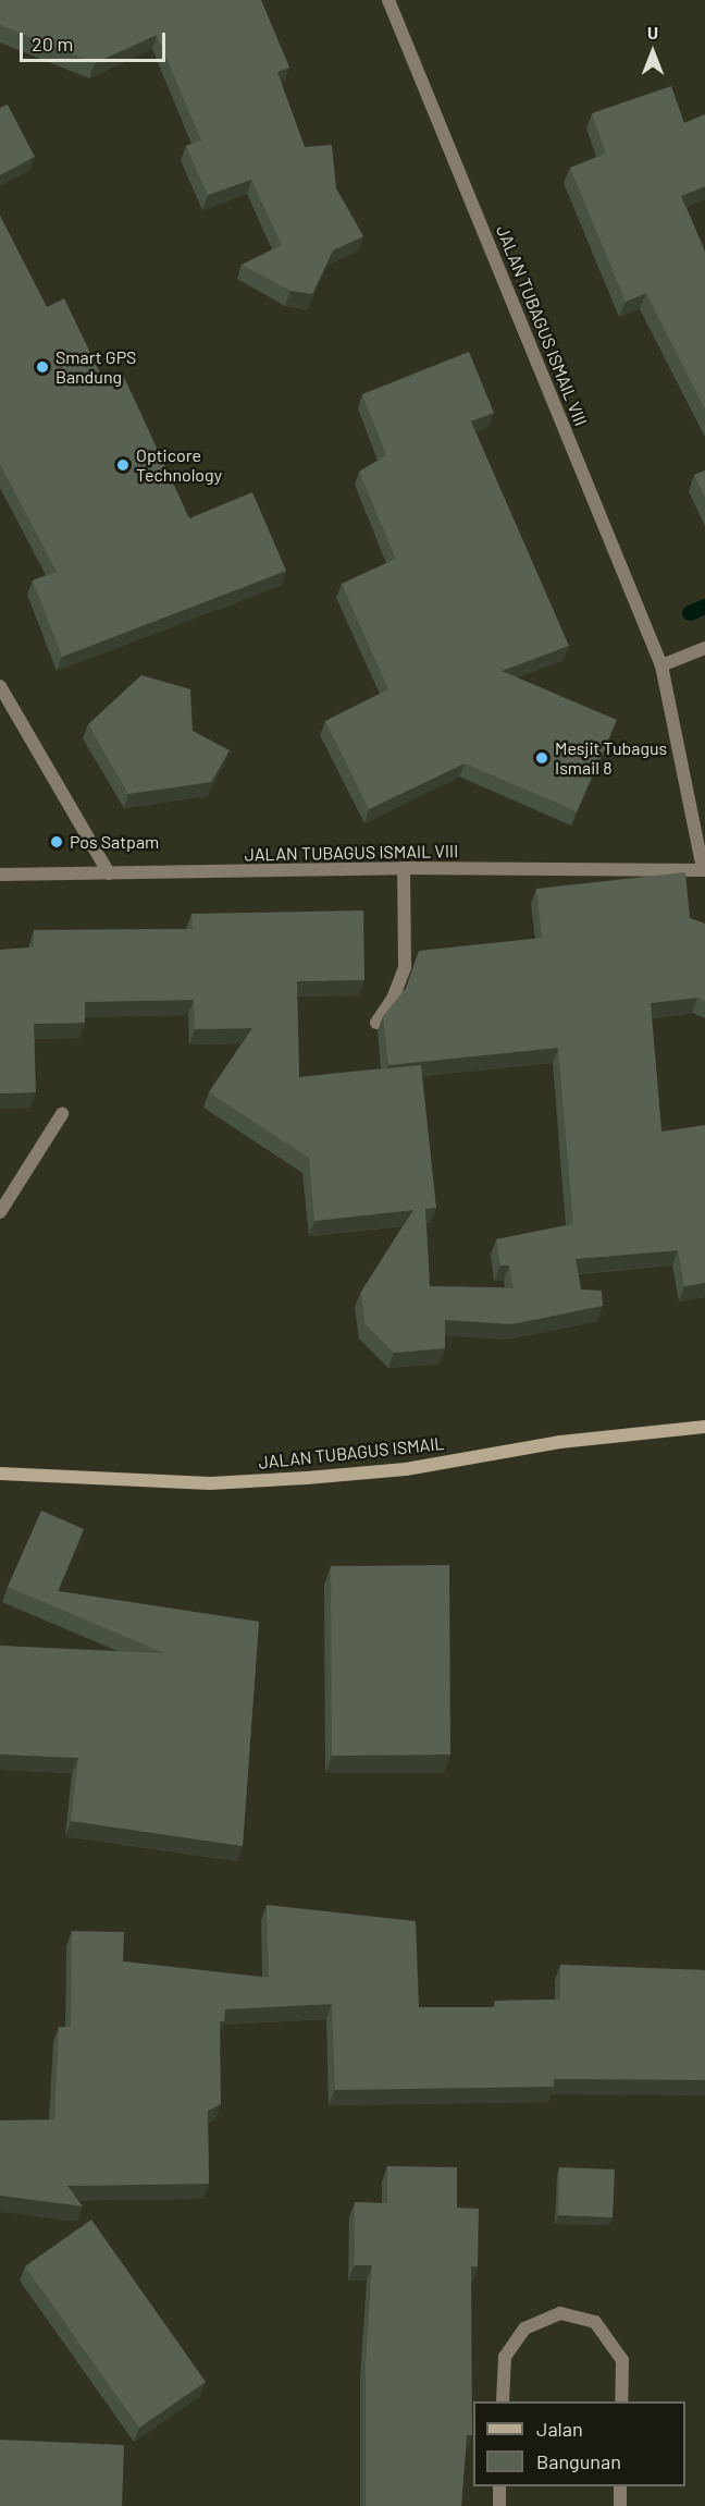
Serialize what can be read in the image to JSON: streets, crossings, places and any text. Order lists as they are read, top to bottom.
{
  "streets": {
    "main road": ["JALAN TUBAGUS ISMAIL"],
    "street": ["JALAN TUBAGUS ISMAIL VIII"]
  },
  "places": [
    "Smart GPS Bandung",
    "Opticore Technology",
    "Mesjit Tubagus Ismail 8",
    "Pos Satpam"
  ],
  "legend": ["Jalan", "Bangunan"],
  "scale_bar": "20 m",
  "north": "top"
}
